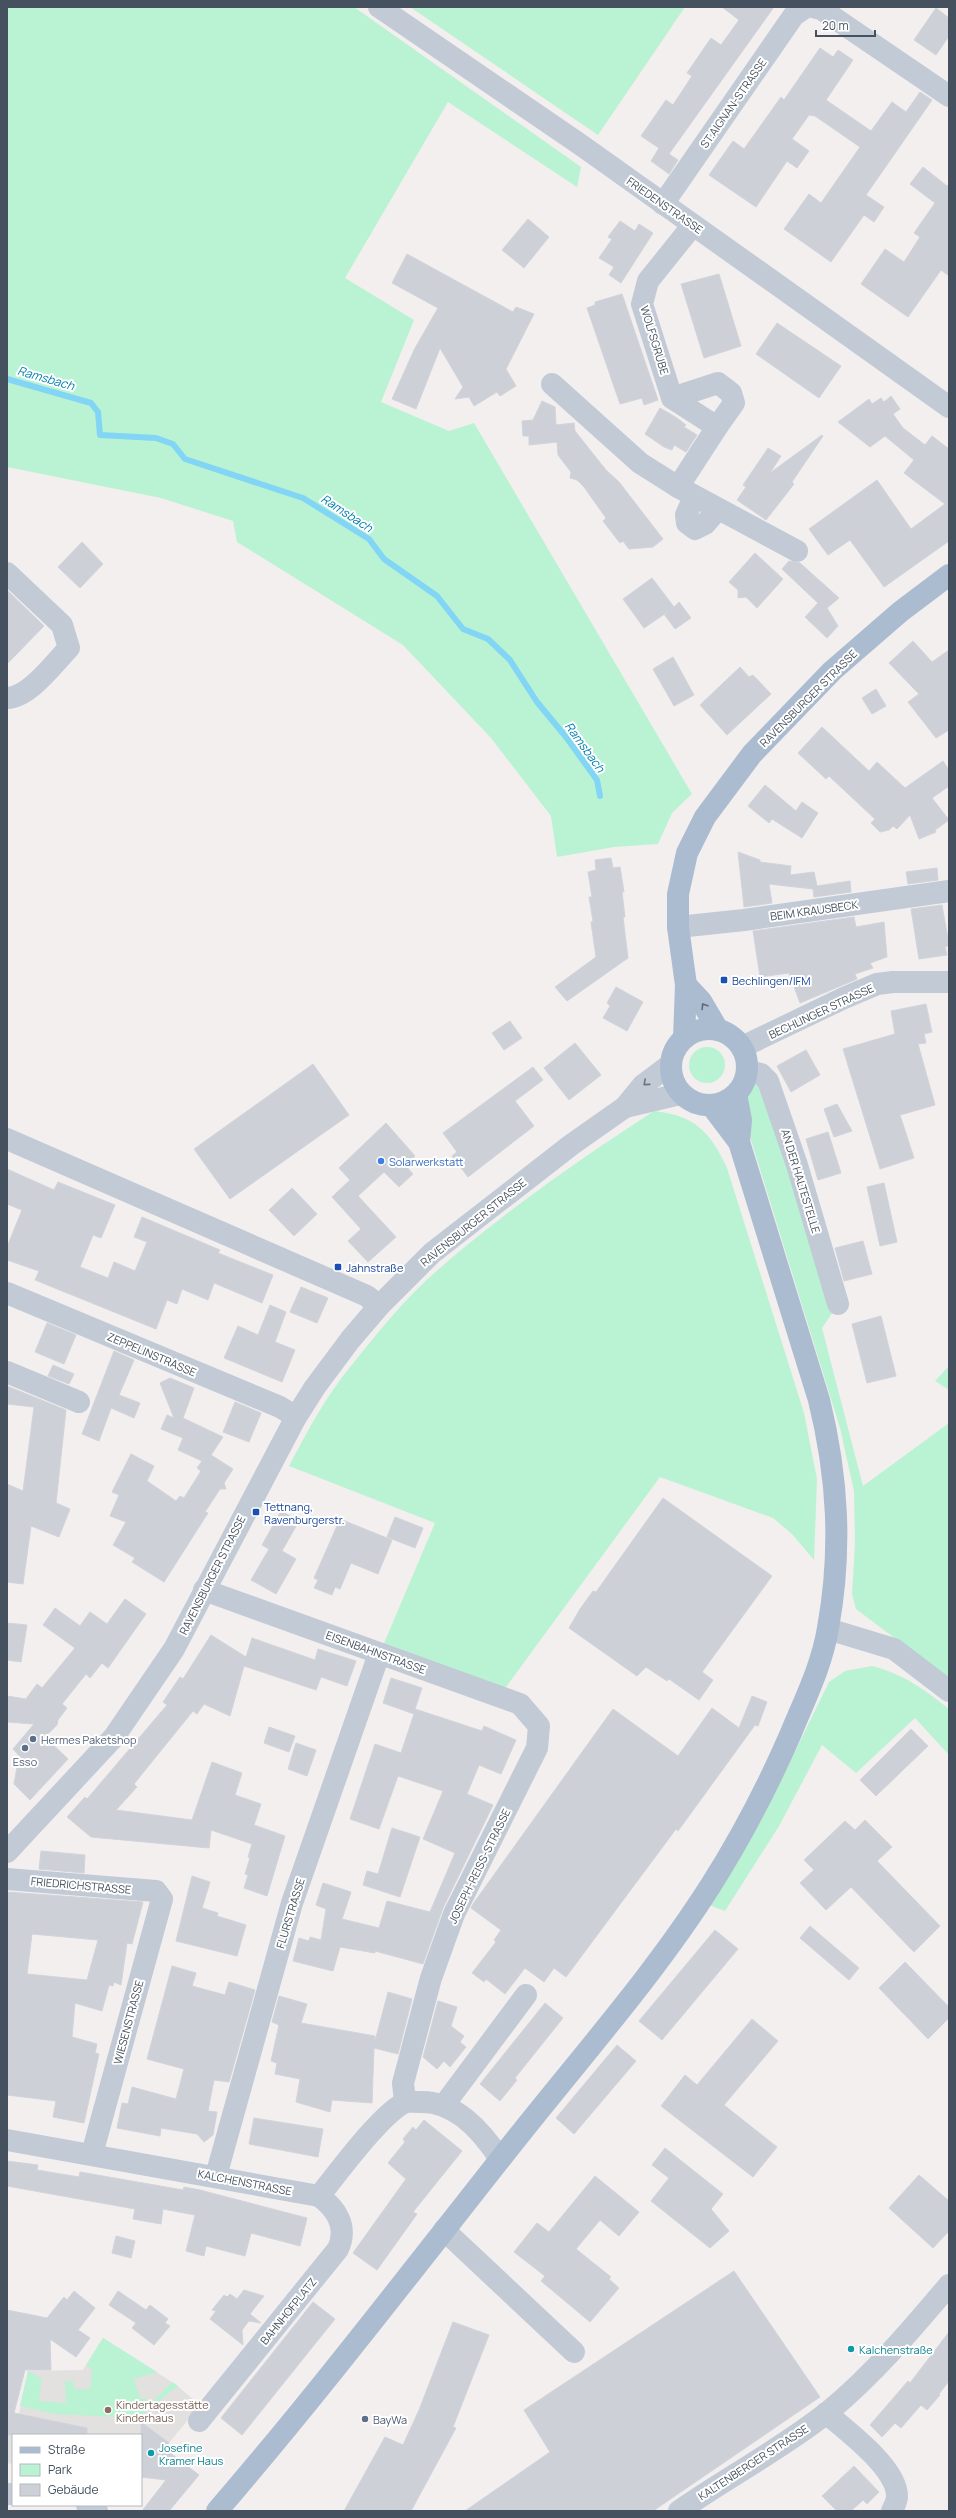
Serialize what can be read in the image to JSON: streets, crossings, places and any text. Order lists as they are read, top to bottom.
{
  "streets": {
    "main road": ["RAVENSBURGER STRASSE"],
    "street": [
      "ST.AIGNAN-STRASSE",
      "FRIEDENSTRASSE",
      "WOLFSGRUBE",
      "BEIM KRAUSBECK",
      "BECHLINGER STRASSE",
      "AN DER HALTESTELLE",
      "ZEPPELINSTRASSE",
      "EISENBAHNSTRASSE",
      "JOSEPH-REISS-STRASSE",
      "FRIEDRICHSTRASSE",
      "FLURSTRASSE",
      "WIESENSTRASSE",
      "KALCHENSTRASSE",
      "BAHNHOFPLATZ",
      "KALTENBERGER STRASSE"
    ]
  },
  "crossings": [
    ["ST.AIGNAN-STRASSE", "FRIEDENSTRASSE"],
    ["FRIEDENSTRASSE", "WOLFSGRUBE"],
    ["RAVENSBURGER STRASSE", "BEIM KRAUSBECK"],
    ["RAVENSBURGER STRASSE", "BECHLINGER STRASSE"],
    ["RAVENSBURGER STRASSE", "AN DER HALTESTELLE"],
    ["RAVENSBURGER STRASSE", "ZEPPELINSTRASSE"],
    ["RAVENSBURGER STRASSE", "EISENBAHNSTRASSE"],
    ["BECHLINGER STRASSE", "AN DER HALTESTELLE"],
    ["EISENBAHNSTRASSE", "JOSEPH-REISS-STRASSE"],
    ["EISENBAHNSTRASSE", "FLURSTRASSE"],
    ["FRIEDRICHSTRASSE", "WIESENSTRASSE"],
    ["FLURSTRASSE", "KALCHENSTRASSE"],
    ["WIESENSTRASSE", "KALCHENSTRASSE"],
    ["KALCHENSTRASSE", "BAHNHOFPLATZ"]
  ],
  "water": ["Ramsbach"],
  "places": {
    "transit": ["Bechlingen/IFM", "Jahnstraße", "Tettnang, Ravenburgerstr."],
    "other": [
      "Solarwerkstatt",
      "Hermes Paketshop",
      "Esso",
      "Kalchenstraße",
      "Kindertagesstätte Kinderhaus",
      "BayWa",
      "Josefine Kramer Haus"
    ]
  },
  "legend": ["Straße", "Park", "Gebäude"],
  "scale_bar": "20 m"
}
